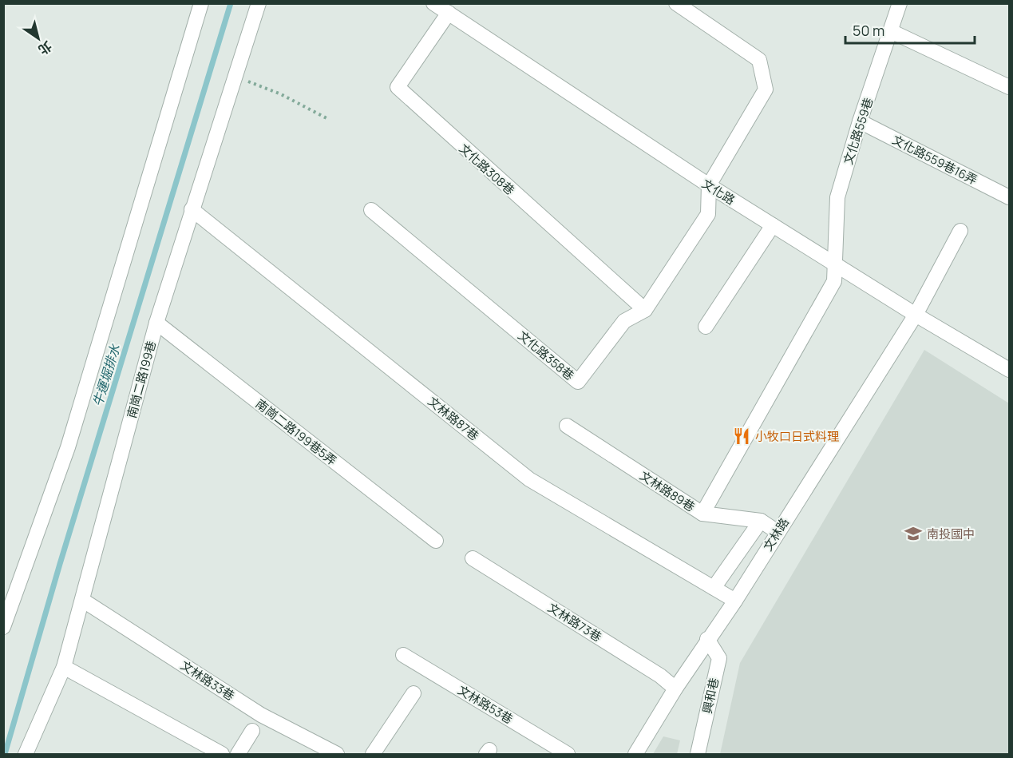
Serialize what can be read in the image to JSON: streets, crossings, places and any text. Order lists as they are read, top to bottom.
{
  "streets": {
    "street": [
      "文化路559巷",
      "文化路559巷16弄",
      "文化路308巷",
      "文化路",
      "文化路358巷",
      "南崗二路199巷",
      "文林路87巷",
      "南崗二路199巷5弄",
      "文林路89巷",
      "文林路",
      "文林路73巷",
      "文林路33巷",
      "興和巷",
      "文林路53巷"
    ]
  },
  "crossings": [
    ["文化路559巷", "文化路559巷16弄"],
    ["文化路559巷", "文化路"],
    ["文化路559巷", "文林路89巷"],
    ["文化路308巷", "文化路"],
    ["文化路308巷", "文化路358巷"],
    ["文化路", "文化路358巷"],
    ["文化路", "文林路"],
    ["南崗二路199巷", "文林路87巷"],
    ["南崗二路199巷", "南崗二路199巷5弄"],
    ["南崗二路199巷", "文林路33巷"],
    ["文林路87巷", "文林路"],
    ["文林路89巷", "文林路"],
    ["文林路", "文林路73巷"],
    ["文林路", "興和巷"]
  ],
  "water": ["牛運堀排水"],
  "places": {
    "restaurant": ["小牧口日式料理"],
    "school or university": ["南投國中"]
  },
  "scale_bar": "50 m",
  "north": "bottom right"
}
